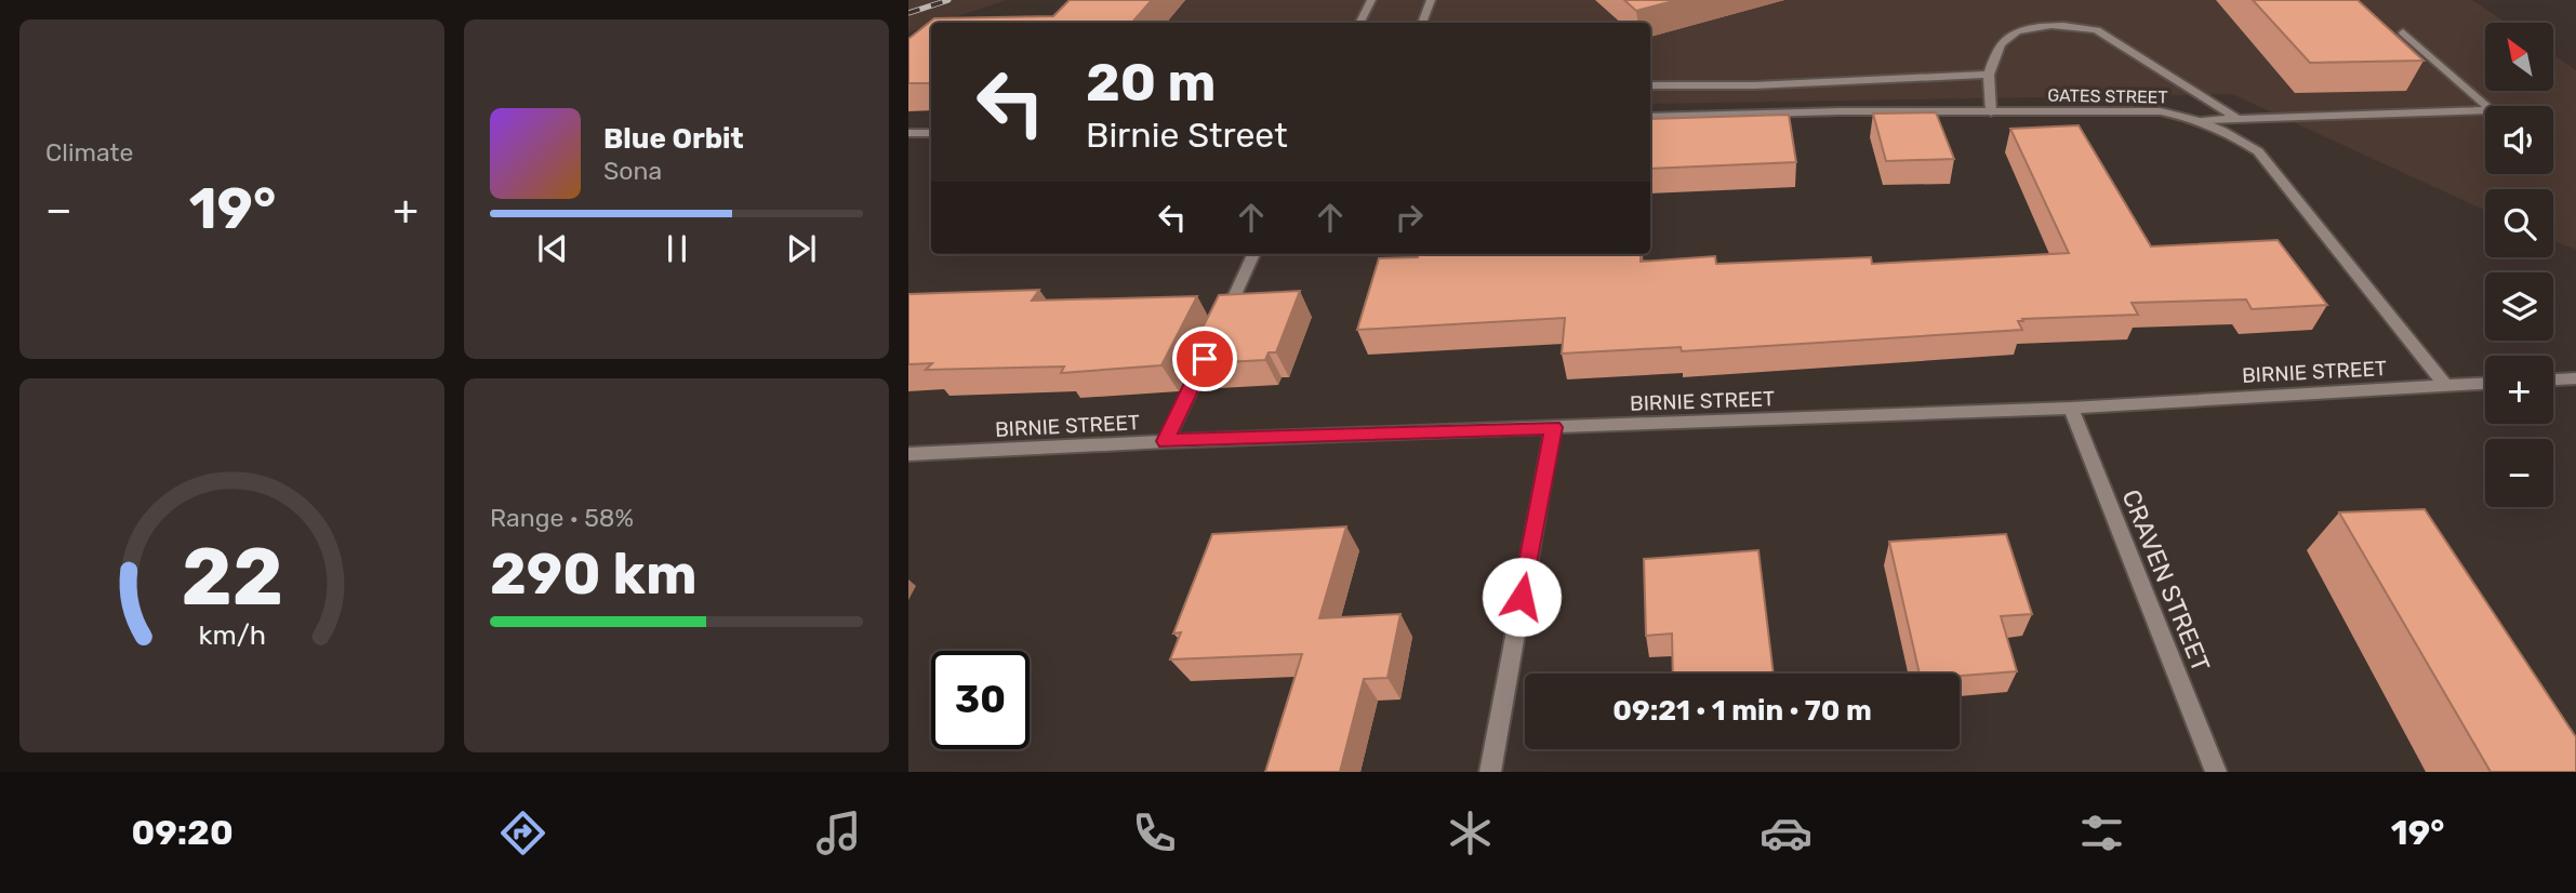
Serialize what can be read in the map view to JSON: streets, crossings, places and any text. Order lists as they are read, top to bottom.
{
  "streets": {
    "street": ["GATES STREET", "BIRNIE STREET", "CRAVEN STREET"]
  },
  "crossings": [
    ["GATES STREET", "BIRNIE STREET"],
    ["BIRNIE STREET", "CRAVEN STREET"]
  ],
  "north": "top left",
  "page": {
    "tile": [
      "Climate",
      ["Range · 58%", "290 km"]
    ],
    "map_buttons": ["+", "−"],
    "turn": ["20 m", "Birnie Street"],
    "song": ["Blue Orbit", "Sona"],
    "heat": ["−", "19°", "+"],
    "limit": "30",
    "trip": "09:21 · 1 min · 70 m",
    "tabs": ["09:20", "19°"],
    "gauge": ["22", "km/h"]
  }
}
